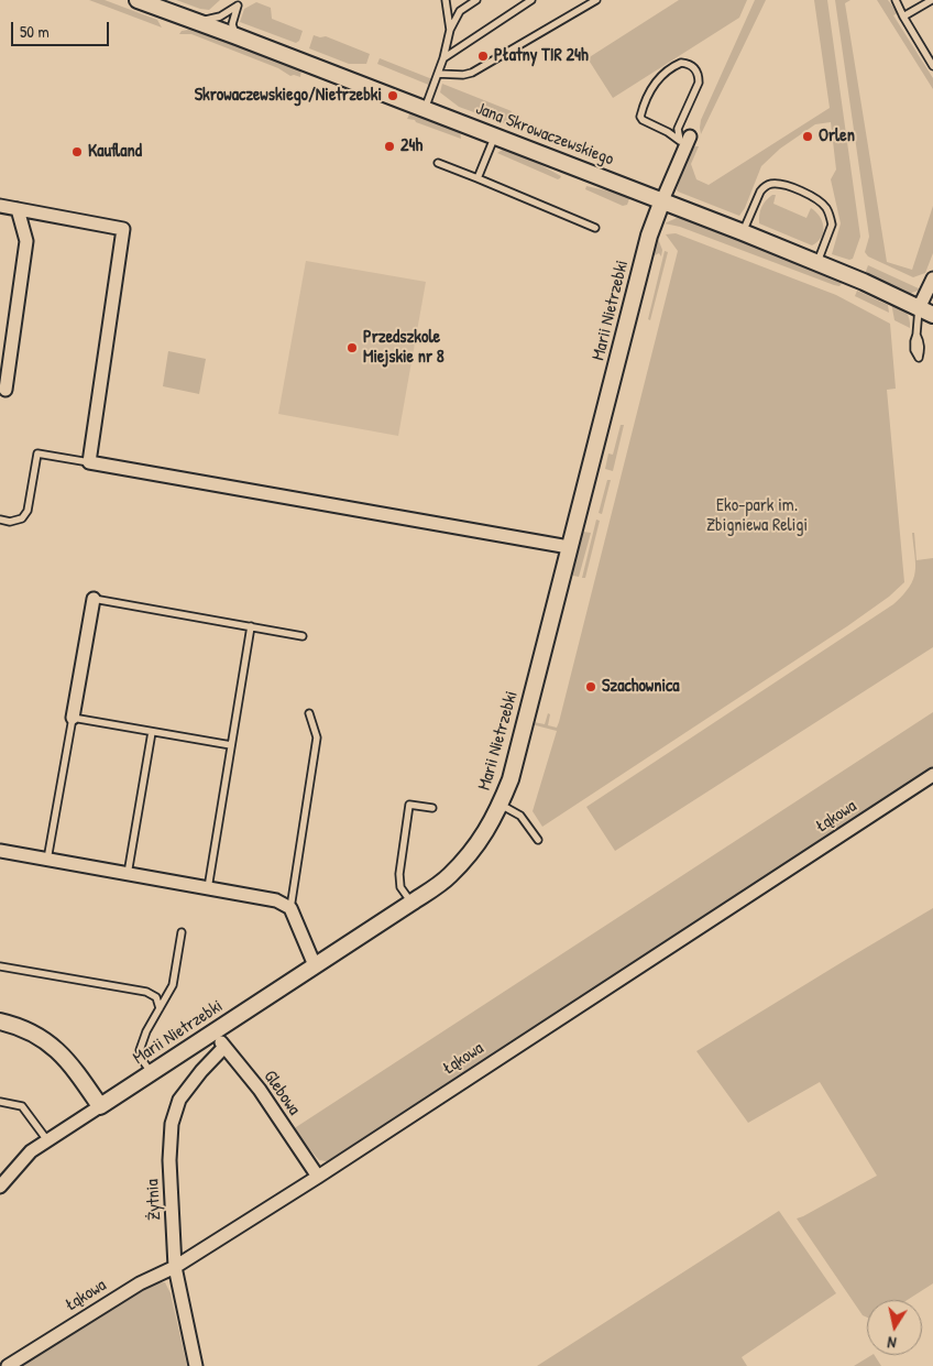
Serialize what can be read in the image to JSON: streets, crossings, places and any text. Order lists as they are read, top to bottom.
{
  "streets": {
    "street": [
      "Jana Skrowaczewskiego",
      "Marii Nietrzebki",
      "Łąkowa",
      "Glebowa",
      "Żytnia"
    ]
  },
  "crossings": [
    ["Jana Skrowaczewskiego", "Marii Nietrzebki"],
    ["Marii Nietrzebki", "Glebowa"],
    ["Łąkowa", "Glebowa"],
    ["Łąkowa", "Żytnia"],
    ["Glebowa", "Żytnia"]
  ],
  "parks": ["Eko-park im. Zbigniewa Religi"],
  "places": [
    "Płatny TIR 24h",
    "Skrowaczewskiego/Nietrzebki",
    "Orlen",
    "24h",
    "Kaufland",
    "Przedszkole Miejskie nr 8",
    "Szachownica"
  ],
  "scale_bar": "50 m",
  "north": "bottom"
}
